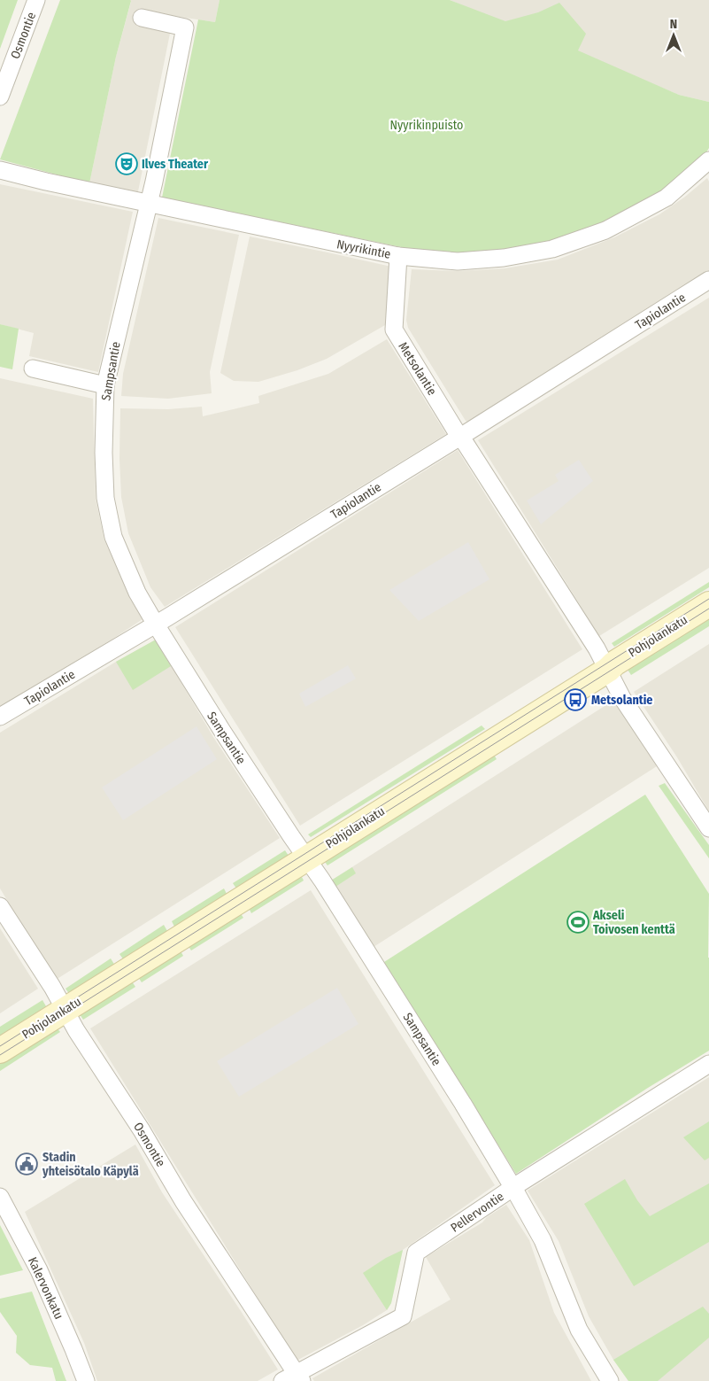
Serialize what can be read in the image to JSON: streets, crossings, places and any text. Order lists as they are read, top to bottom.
{
  "streets": {
    "street": [
      "Osmontie",
      "Nyyrikintie",
      "Tapiolantie",
      "Metsolantie",
      "Sampsantie",
      "Pohjolankatu",
      "Pellervontie",
      "Kalervonkatu"
    ]
  },
  "crossings": [
    ["Osmontie", "Pohjolankatu"],
    ["Osmontie", "Pellervontie"],
    ["Nyyrikintie", "Metsolantie"],
    ["Nyyrikintie", "Sampsantie"],
    ["Tapiolantie", "Metsolantie"],
    ["Tapiolantie", "Sampsantie"],
    ["Metsolantie", "Pohjolankatu"],
    ["Sampsantie", "Pohjolankatu"],
    ["Sampsantie", "Pellervontie"]
  ],
  "parks": ["Nyyrikinpuisto"],
  "places": {
    "theatre": ["Ilves Theater"],
    "bus stop": ["Metsolantie"],
    "sports": ["Akseli Toivosen kenttä"],
    "public building": ["Stadin yhteisötalo Käpylä"]
  },
  "north": "top"
}
